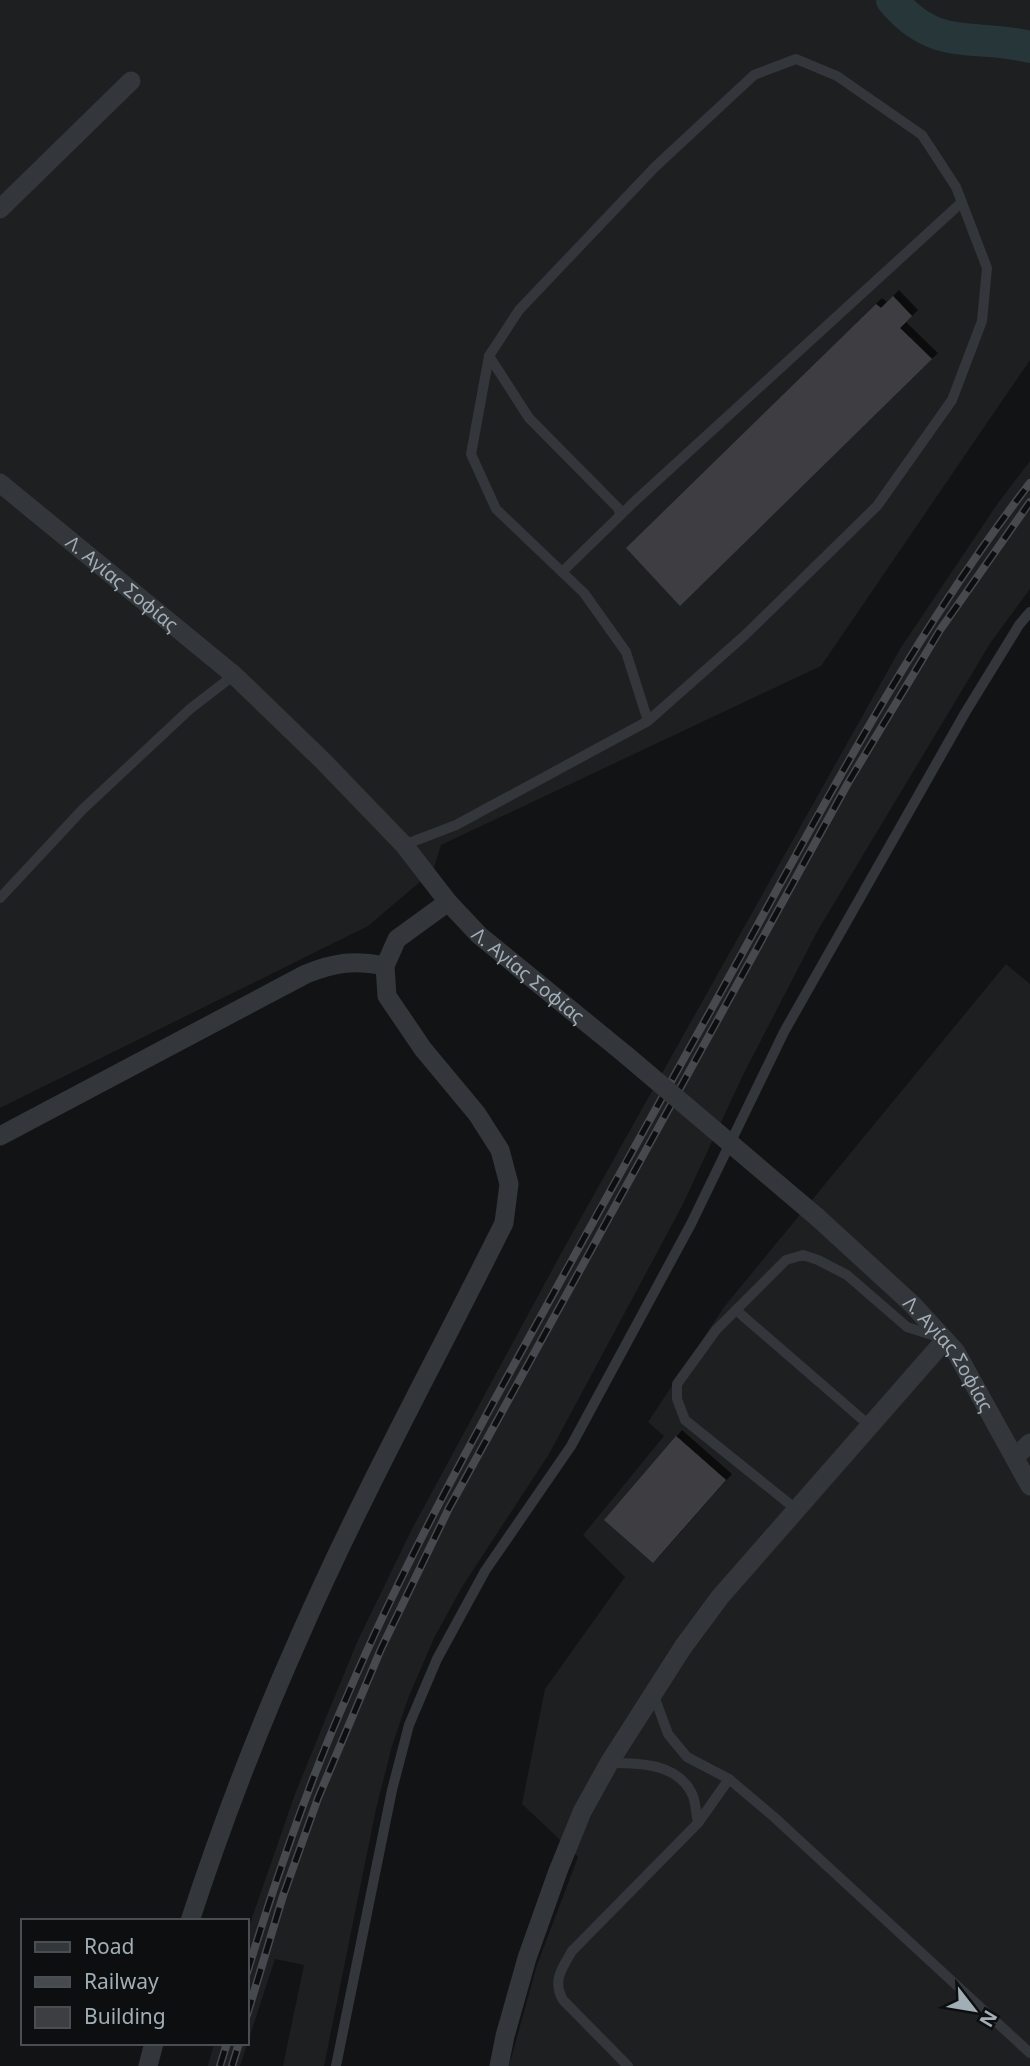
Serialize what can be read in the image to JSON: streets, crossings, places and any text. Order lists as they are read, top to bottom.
{
  "streets": {
    "street": ["Λ. Αγίας Σοφίας"]
  },
  "legend": ["Road", "Railway", "Building"],
  "north": "bottom right"
}
